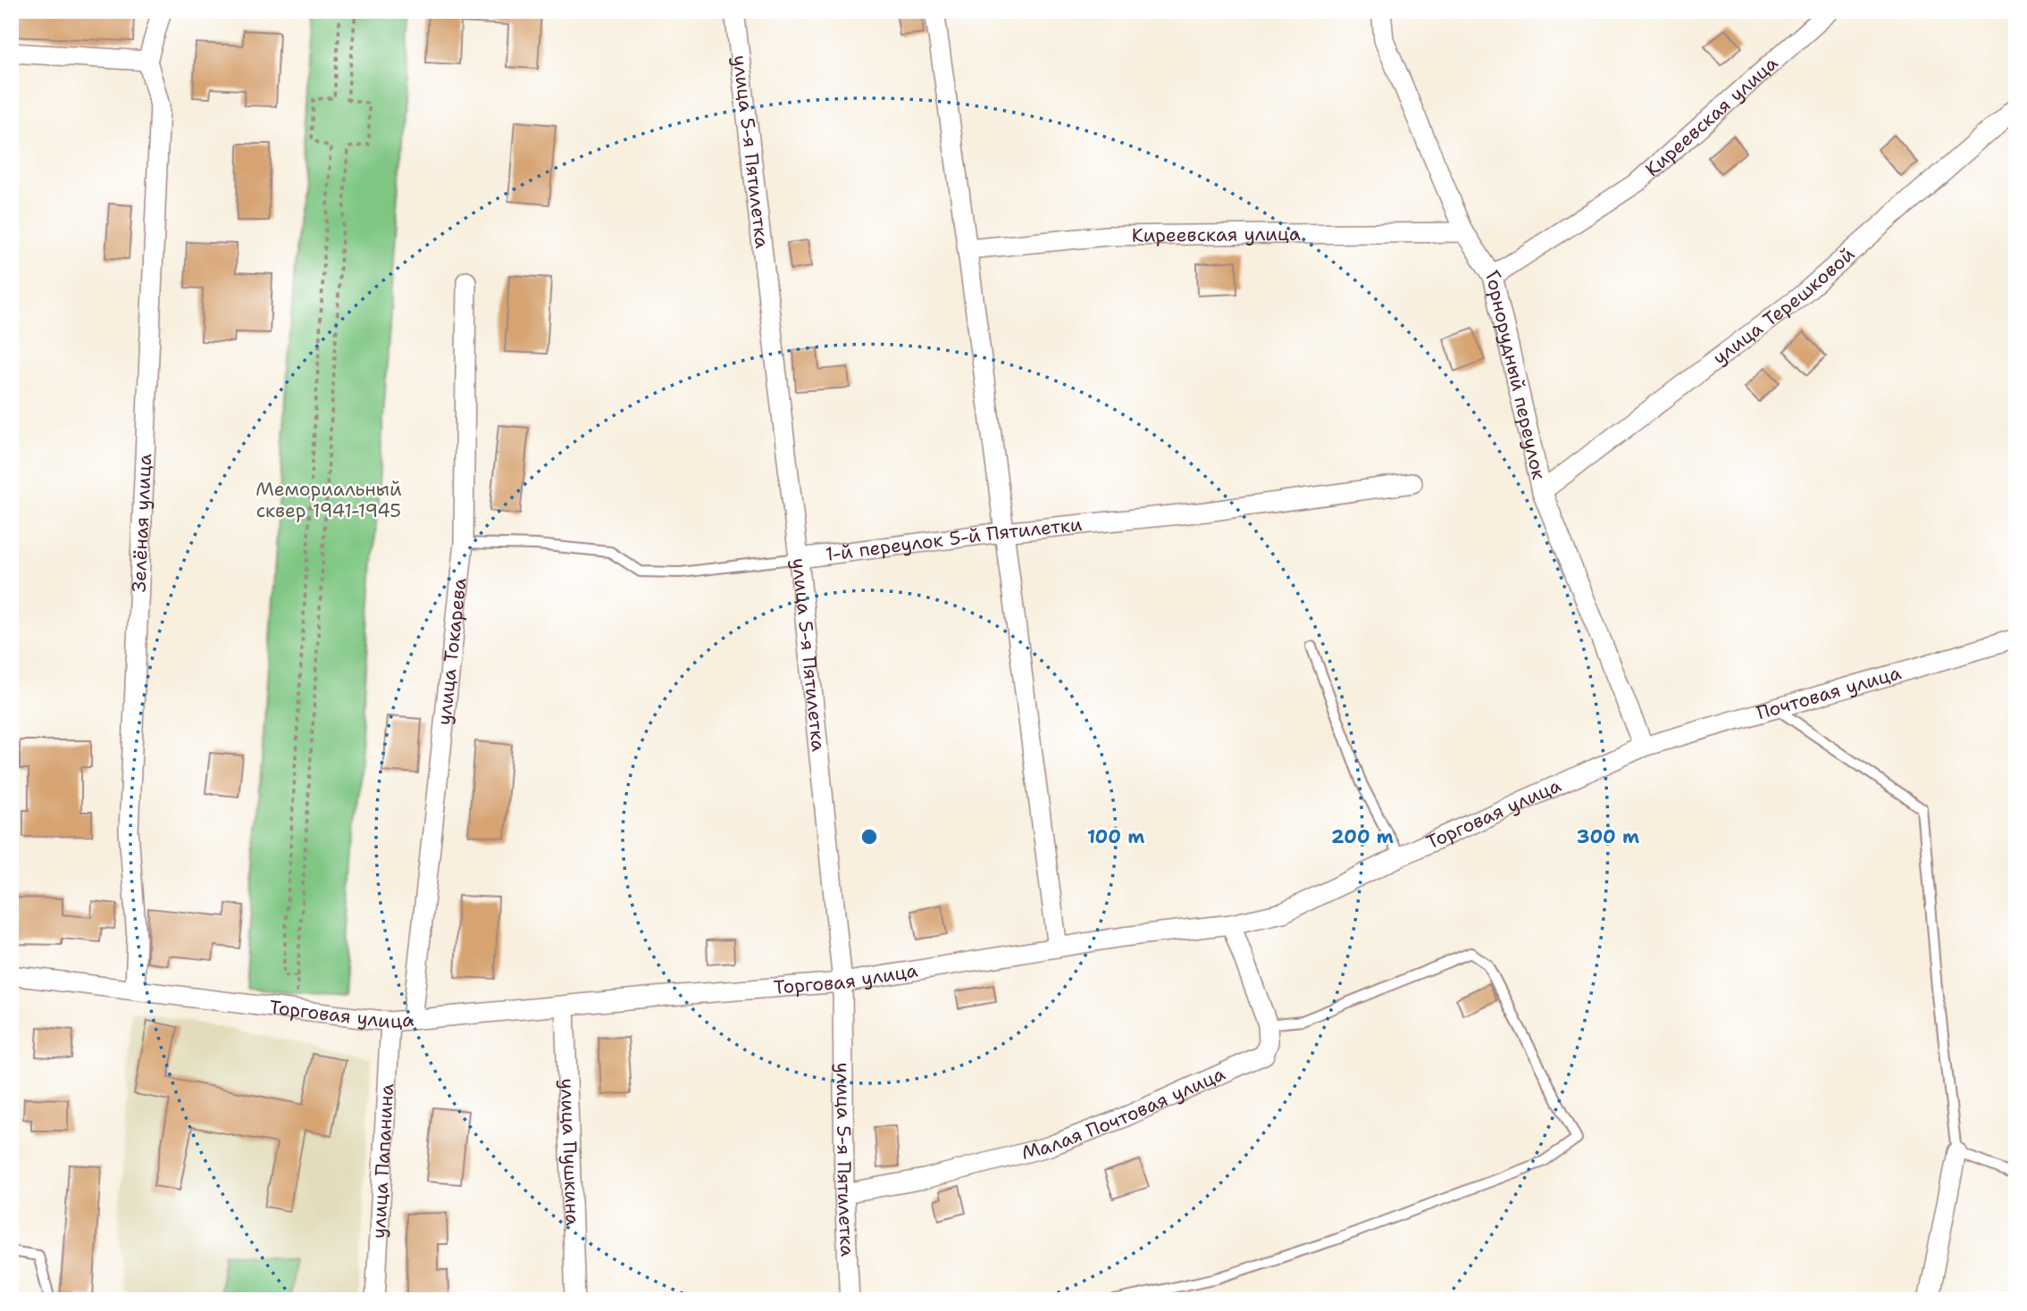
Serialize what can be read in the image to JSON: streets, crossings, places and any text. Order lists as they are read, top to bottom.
{
  "streets": {
    "street": [
      "Киреевская улица",
      "улица 5-я Пятилетка",
      "улица Терешковой",
      "Горнорудный переулок",
      "Зелёная улица",
      "1-й переулок 5-й Пятилетки",
      "улица Токарева",
      "Почтовая улица",
      "Торговая улица",
      "Малая Почтовая улица",
      "улица Пушкина",
      "улица Папанина"
    ]
  },
  "crossings": [
    ["Киреевская улица", "Горнорудный переулок"],
    ["улица 5-я Пятилетка", "1-й переулок 5-й Пятилетки"],
    ["улица 5-я Пятилетка", "Торговая улица"],
    ["улица 5-я Пятилетка", "Малая Почтовая улица"],
    ["улица Терешковой", "Горнорудный переулок"],
    ["Горнорудный переулок", "Почтовая улица"],
    ["Горнорудный переулок", "Торговая улица"],
    ["Зелёная улица", "Торговая улица"],
    ["1-й переулок 5-й Пятилетки", "улица Токарева"],
    ["улица Токарева", "Торговая улица"],
    ["Почтовая улица", "Торговая улица"],
    ["Торговая улица", "Малая Почтовая улица"],
    ["Торговая улица", "улица Пушкина"],
    ["Торговая улица", "улица Папанина"]
  ],
  "parks": ["Мемориальный сквер 1941-1945"],
  "rings": ["100 m", "200 m", "300 m"]
}
